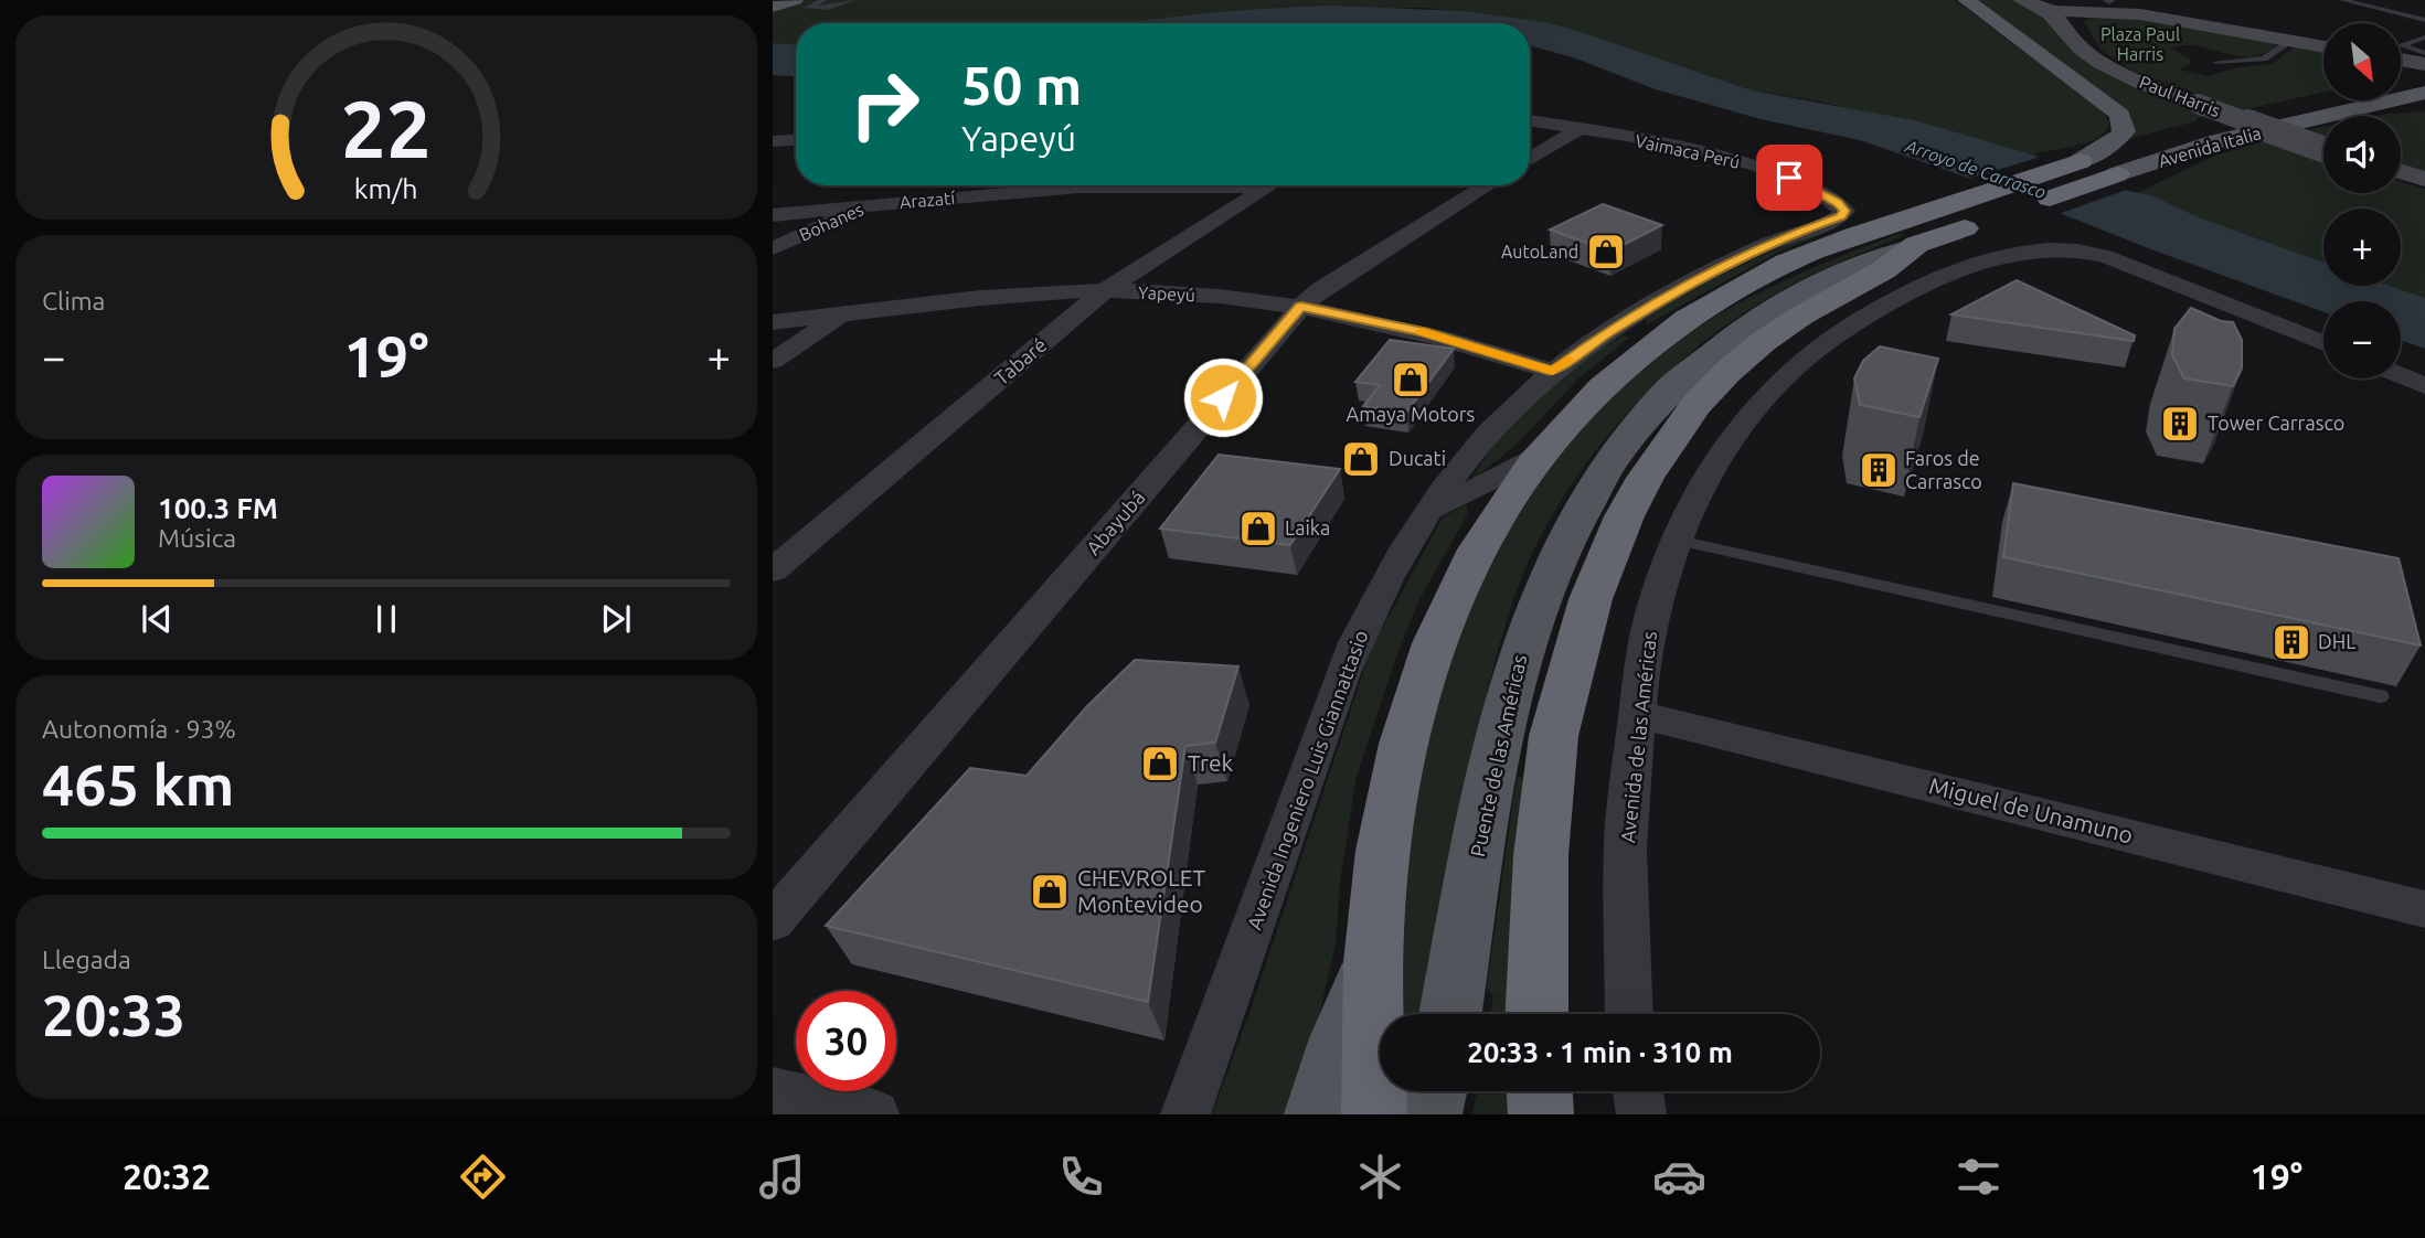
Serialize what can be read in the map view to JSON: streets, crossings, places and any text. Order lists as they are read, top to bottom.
{
  "streets": {
    "highway": ["Avenida Italia"],
    "main road": ["Paul Harris", "Puente de las Américas"],
    "street": [
      "Vaimaca Perú",
      "Arazatí",
      "Bohanes",
      "Yapeyú",
      "Tabaré",
      "Abayubá",
      "Avenida de las Américas",
      "Avenida Ingeniero Luis Giannattasio",
      "Miguel de Unamuno"
    ]
  },
  "crossings": [
    ["Avenida Italia", "Puente de las Américas"],
    ["Avenida Italia", "Avenida Ingeniero Luis Giannattasio"],
    ["Vaimaca Perú", "Avenida Ingeniero Luis Giannattasio"],
    ["Arazatí", "Bohanes"],
    ["Yapeyú", "Tabaré"],
    ["Yapeyú", "Abayubá"],
    ["Yapeyú", "Avenida Ingeniero Luis Giannattasio"],
    ["Avenida de las Américas", "Miguel de Unamuno"],
    ["Puente de las Américas", "Avenida Ingeniero Luis Giannattasio"]
  ],
  "water": ["Arroyo de Carrasco"],
  "parks": ["Plaza Paul Harris"],
  "places": {
    "shop": [
      "AutoLand",
      "Amaya Motors",
      "Ducati",
      "Laika",
      "Trek",
      "CHEVROLET Montevideo"
    ],
    "building": ["Tower Carrasco", "Faros de Carrasco", "DHL"]
  },
  "north": "bottom right",
  "page": {
    "map_buttons": ["+", "−"],
    "turn": ["50 m", "Yapeyú"],
    "tile": [
      "Clima",
      ["Autonomía · 93%", "465 km"],
      ["Llegada", "20:33"]
    ],
    "heat": ["−", "19°", "+"],
    "song": ["100.3 FM", "Música"],
    "limit": "30",
    "trip": "20:33 · 1 min · 310 m",
    "tabs": ["20:32", "19°"],
    "gauge": ["22", "km/h"]
  }
}
